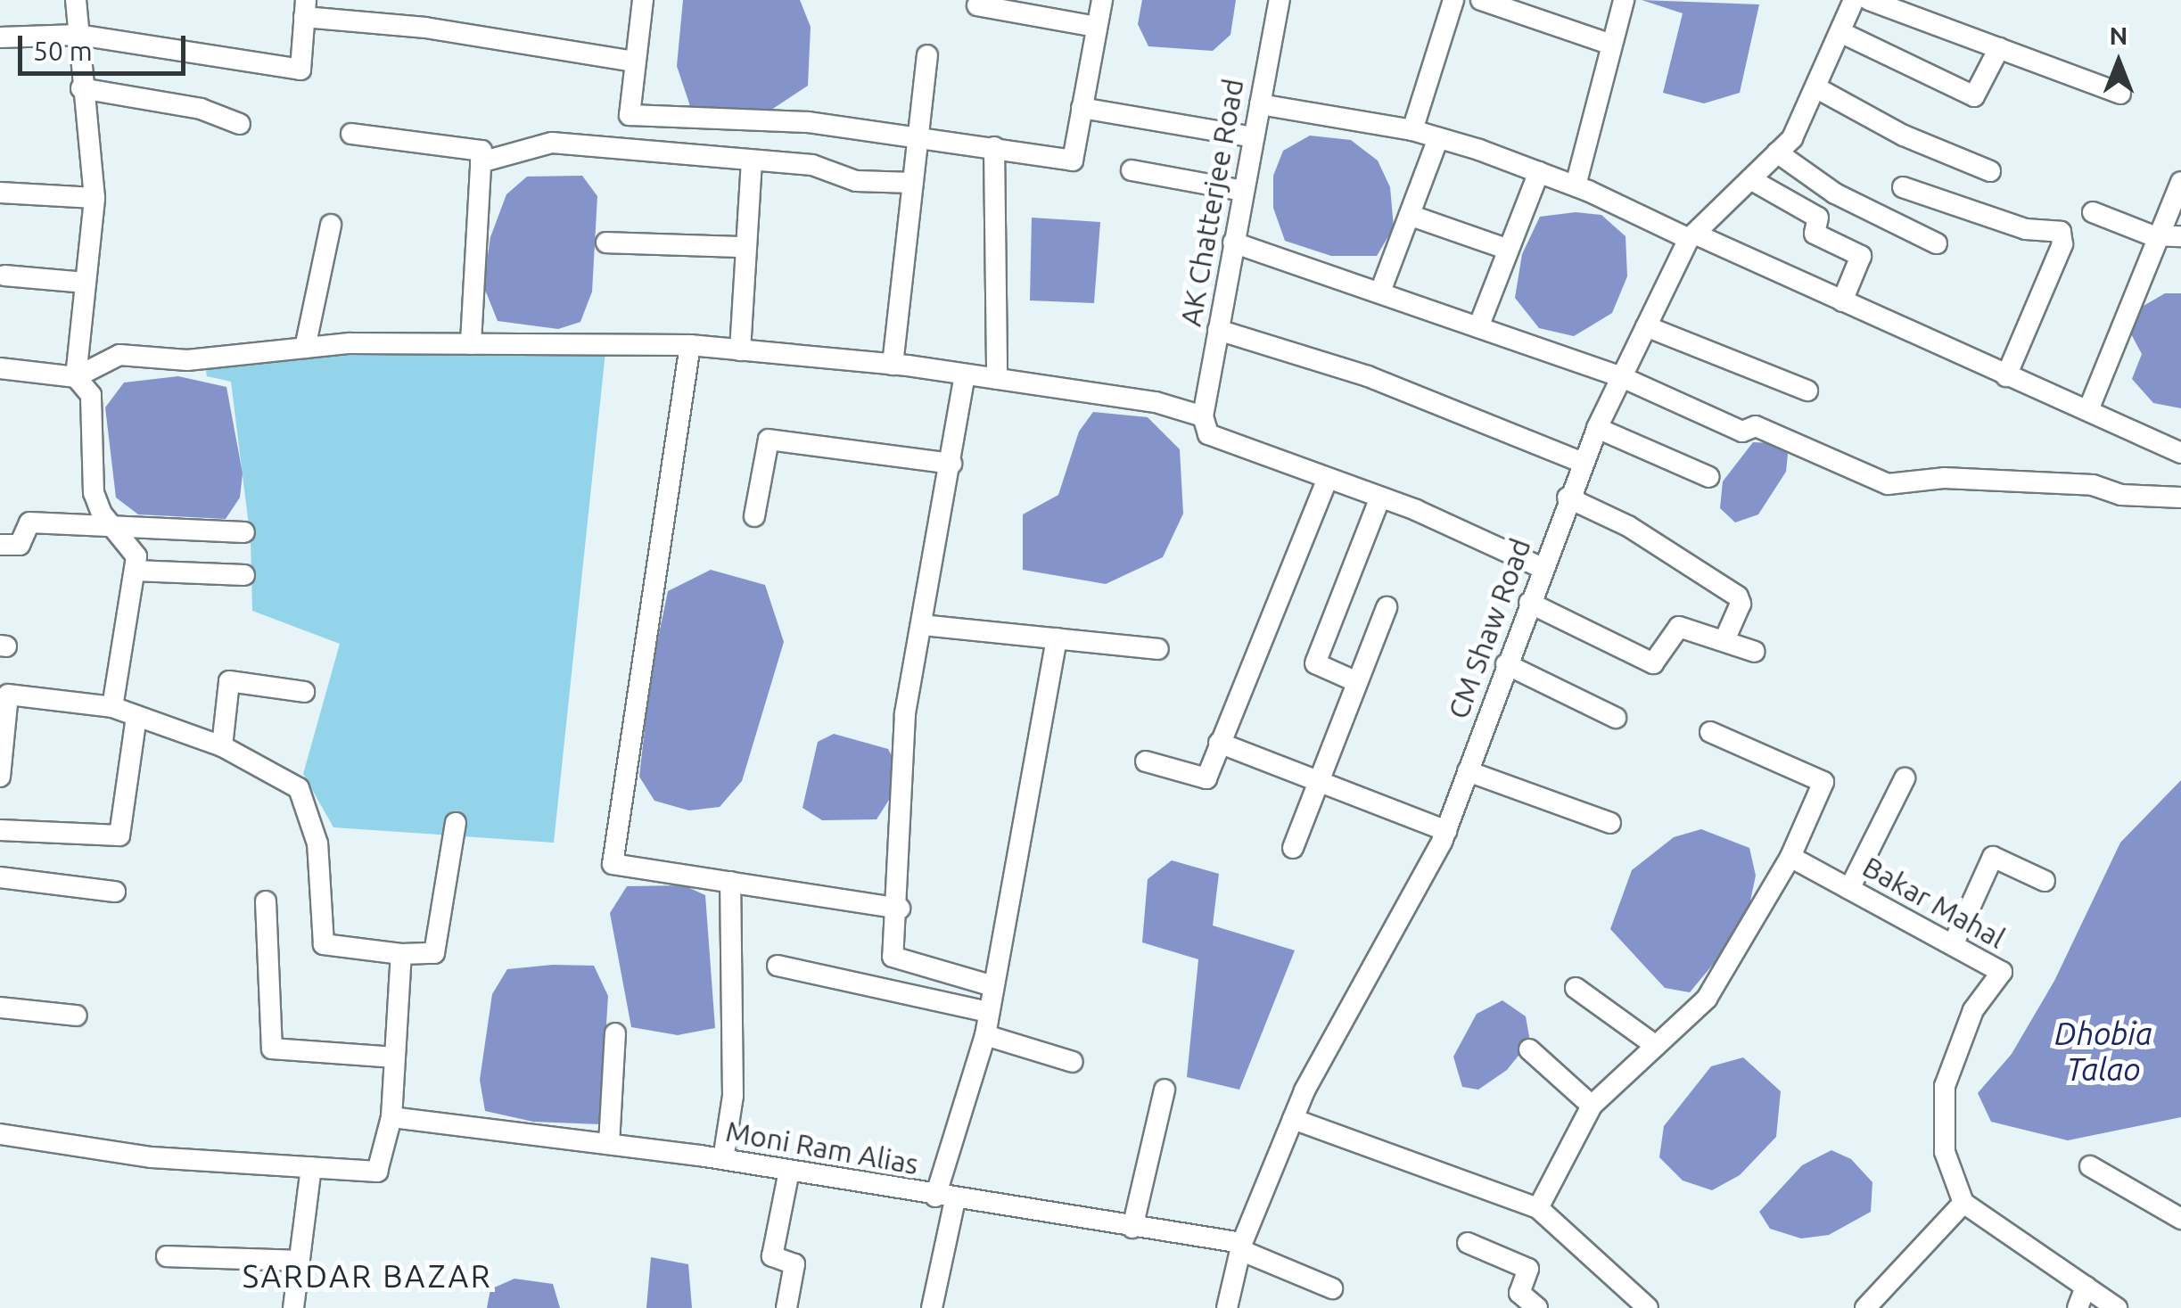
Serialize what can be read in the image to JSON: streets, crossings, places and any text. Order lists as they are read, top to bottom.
{
  "streets": {
    "street": [
      "AK Chatterjee Road",
      "CM Shaw Road",
      "Bakar Mahal",
      "Moni Ram Alias"
    ]
  },
  "crossings": [
    ["CM Shaw Road", "Moni Ram Alias"]
  ],
  "districts": ["SARDAR BAZAR"],
  "water": ["Dhobia Talao"],
  "scale_bar": "50 m",
  "north": "top"
}
